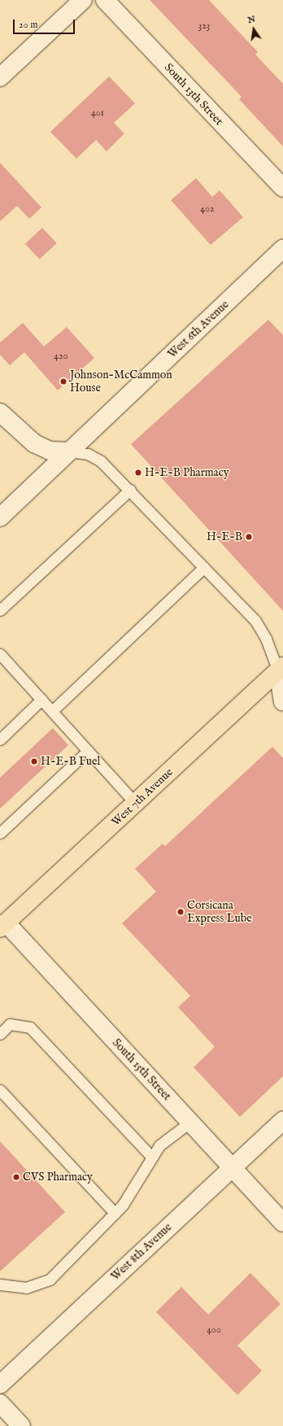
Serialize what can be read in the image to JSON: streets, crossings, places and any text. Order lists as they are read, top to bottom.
{
  "streets": {
    "main road": ["West 7th Avenue"],
    "street": [
      "South 13th Street",
      "West 6th Avenue",
      "South 15th Street",
      "West 8th Avenue"
    ]
  },
  "crossings": [
    ["West 7th Avenue", "South 15th Street"],
    ["South 15th Street", "West 8th Avenue"]
  ],
  "places": [
    "Johnson-McCammon House",
    "H-E-B Pharmacy",
    "H-E-B",
    "H-E-B Fuel",
    "Corsicana Express Lube",
    "CVS Pharmacy"
  ],
  "house_numbers": [
    "323",
    "401",
    "402",
    "420",
    "400"
  ],
  "scale_bar": "20 m",
  "north": "top"
}
